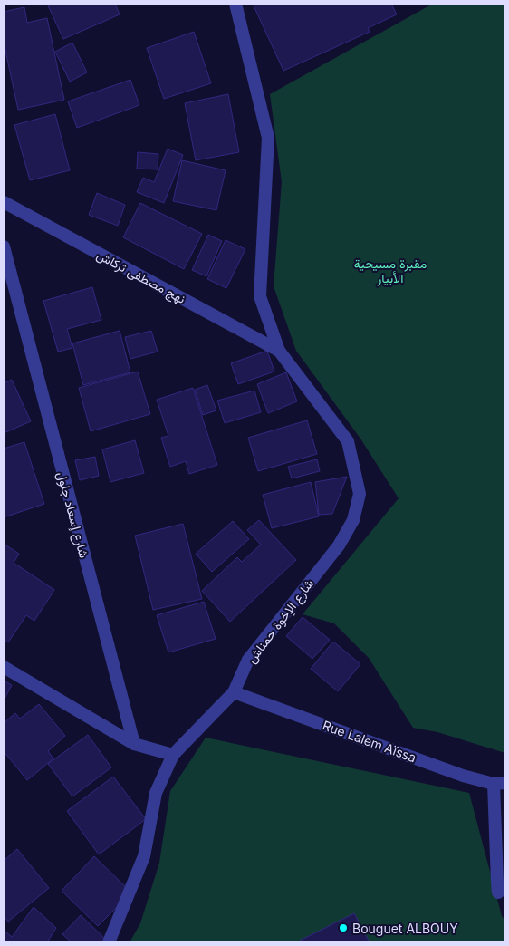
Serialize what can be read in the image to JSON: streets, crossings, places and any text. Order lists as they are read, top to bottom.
{
  "streets": {
    "street": [
      "نهج مصطفى تركاش",
      "شارع إسعاد جلول",
      "شارع الإخوة حمناش",
      "Rue Lalem Aïssa"
    ]
  },
  "crossings": [
    ["نهج مصطفى تركاش", "شارع الإخوة حمناش"],
    ["شارع الإخوة حمناش", "Rue Lalem Aïssa"]
  ],
  "parks": ["مقبرة مسيحية الأبيار"],
  "places": ["Bouguet ALBOUY"]
}
